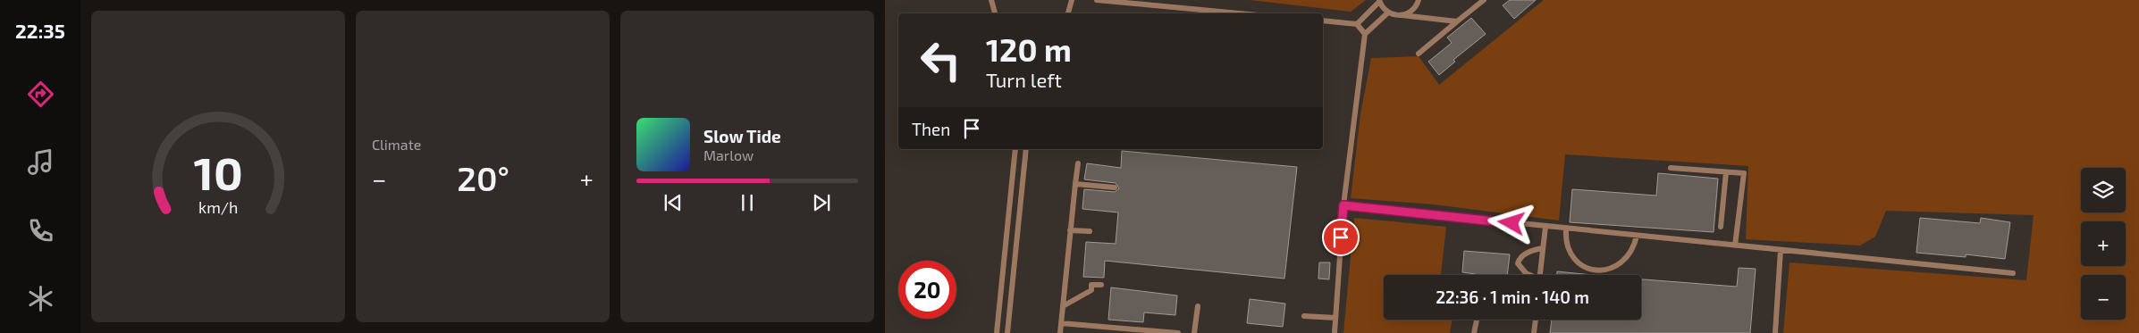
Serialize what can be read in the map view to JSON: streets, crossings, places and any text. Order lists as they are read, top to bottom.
{
  "page": {
    "tabs": "22:35",
    "tile": "Climate",
    "turn": ["120 m", "Turn left"],
    "then": "Then",
    "song": ["Slow Tide", "Marlow"],
    "heat": ["−", "20°", "+"],
    "map_buttons": ["+", "−"],
    "limit": "20",
    "trip": "22:36 · 1 min · 140 m",
    "gauge": ["10", "km/h"]
  }
}
